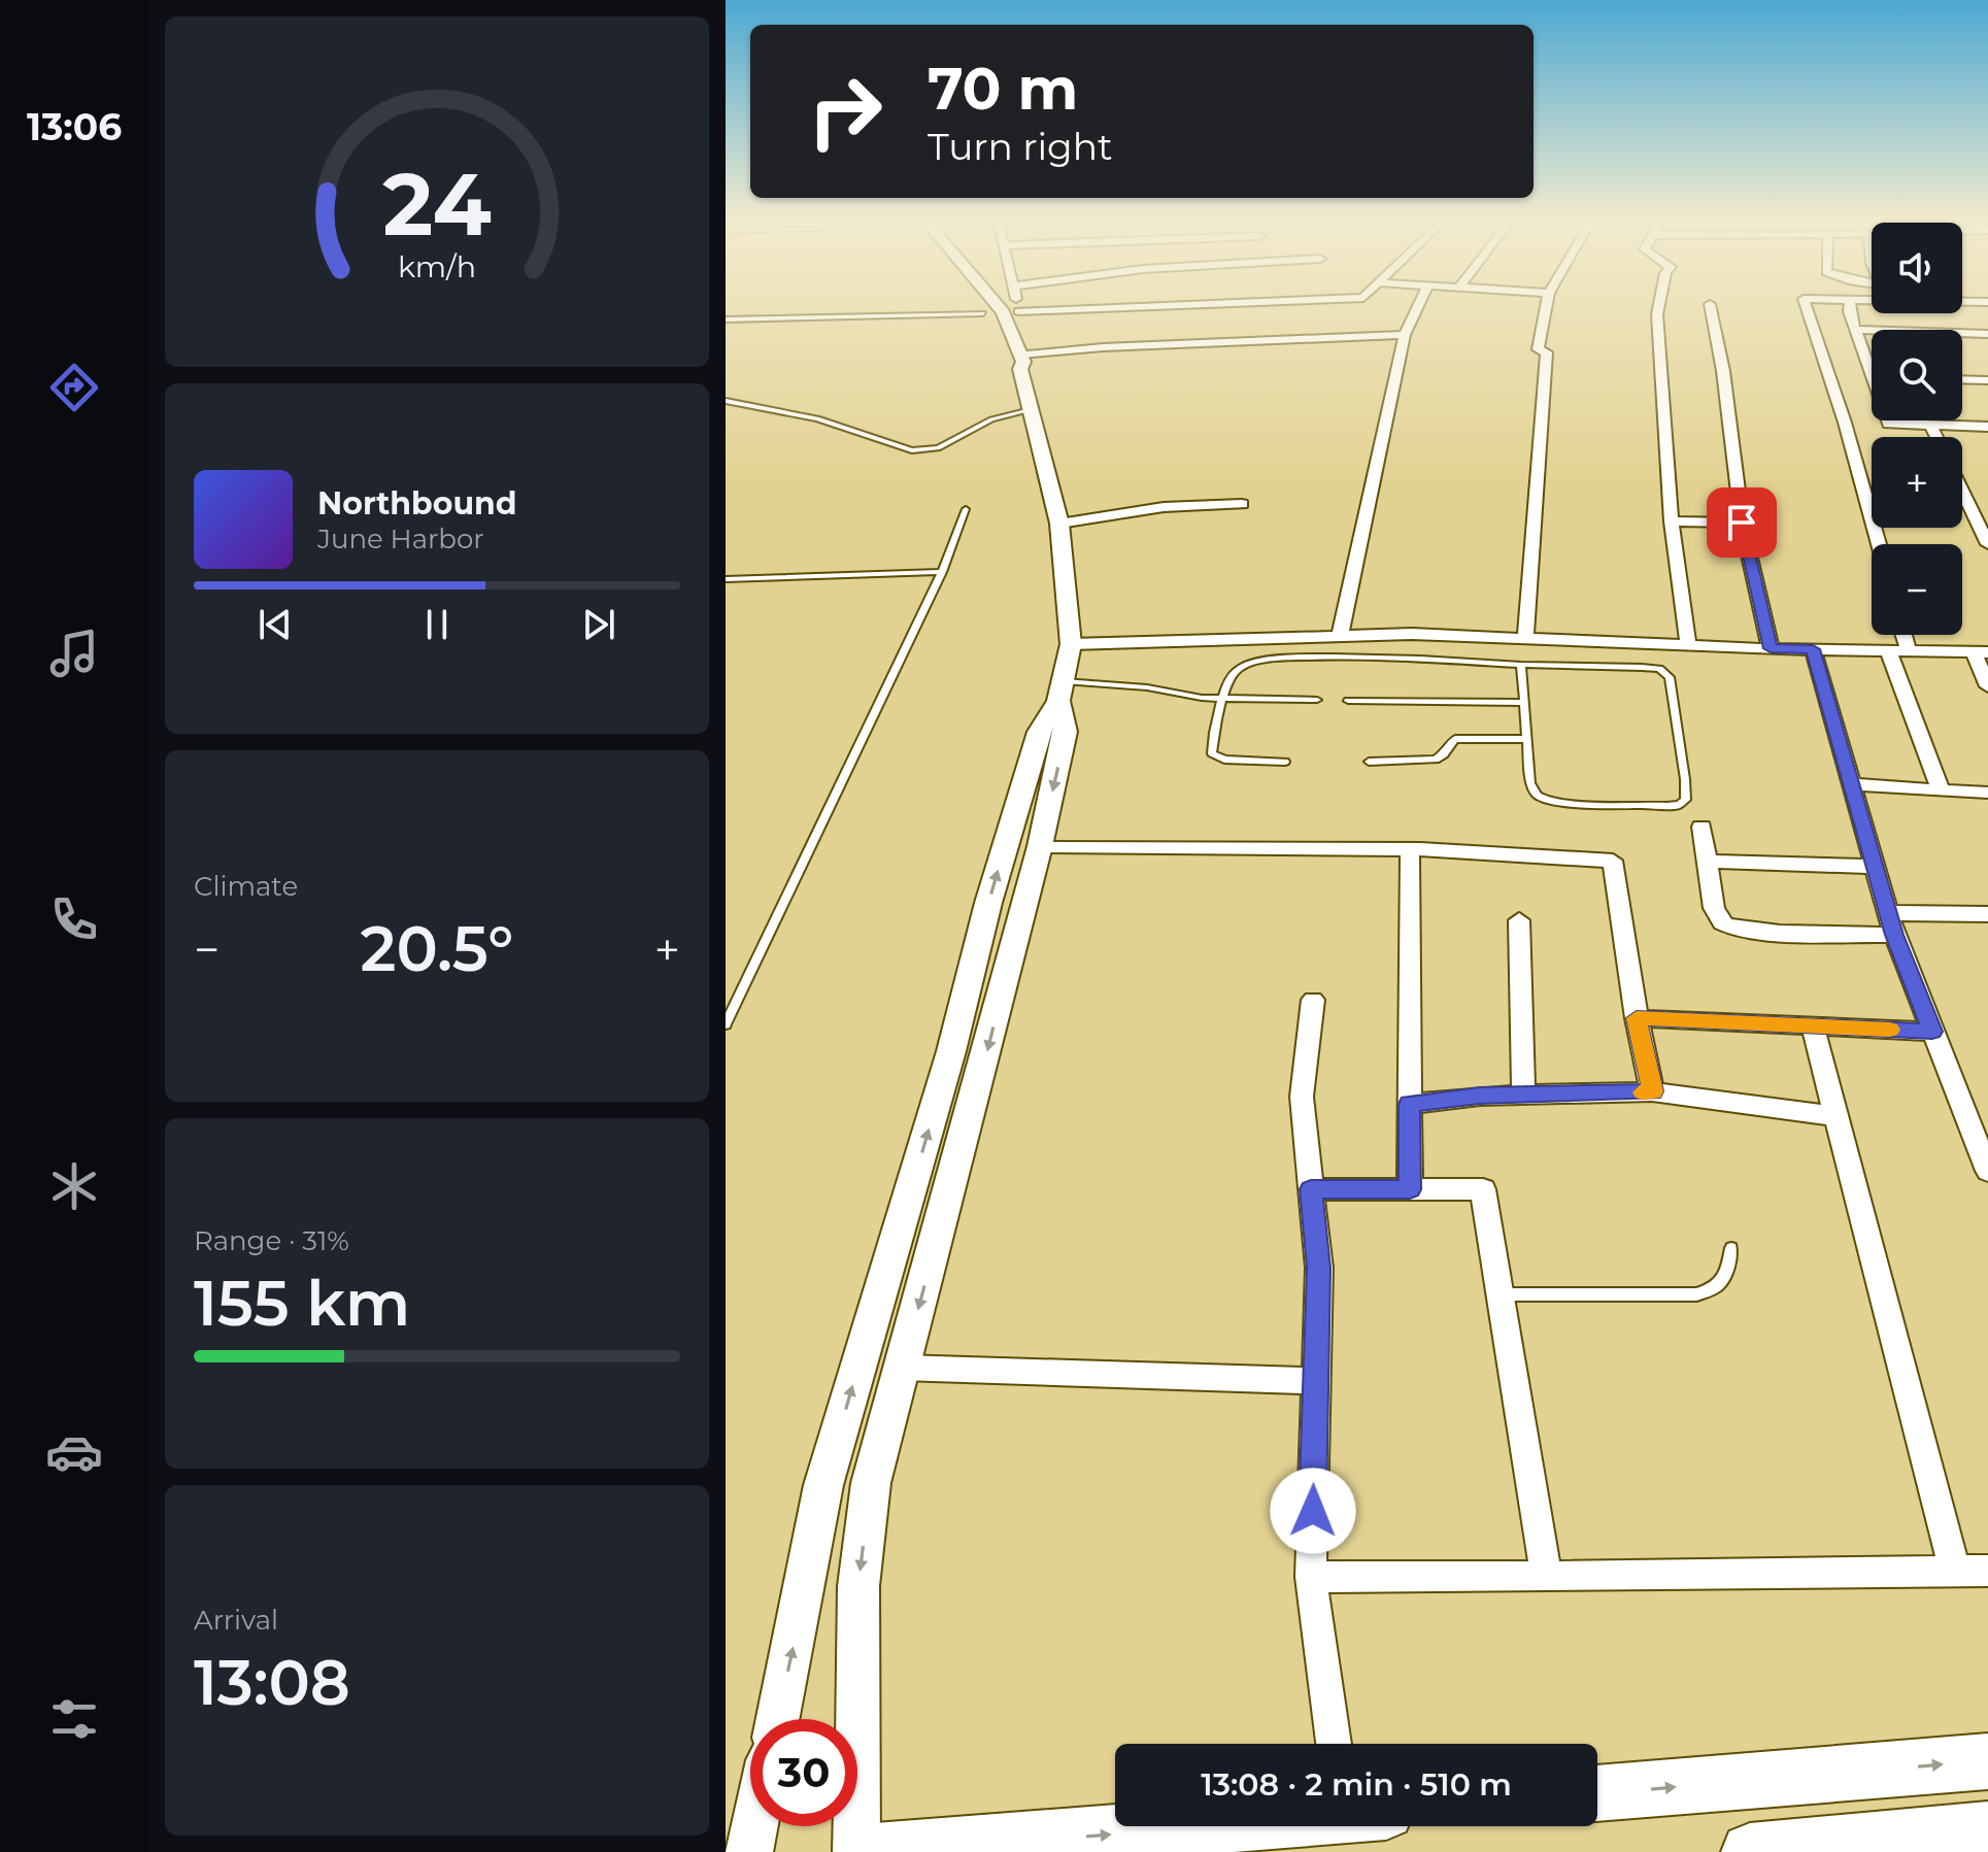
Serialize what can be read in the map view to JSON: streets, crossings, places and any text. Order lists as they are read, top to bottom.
{
  "page": {
    "tabs": "13:06",
    "turn": ["70 m", "Turn right"],
    "map_buttons": ["+", "−"],
    "song": ["Northbound", "June Harbor"],
    "tile": [
      "Climate",
      ["Range · 31%", "155 km"],
      ["Arrival", "13:08"]
    ],
    "heat": ["−", "20.5°", "+"],
    "limit": "30",
    "trip": "13:08 · 2 min · 510 m",
    "gauge": ["24", "km/h"]
  }
}
